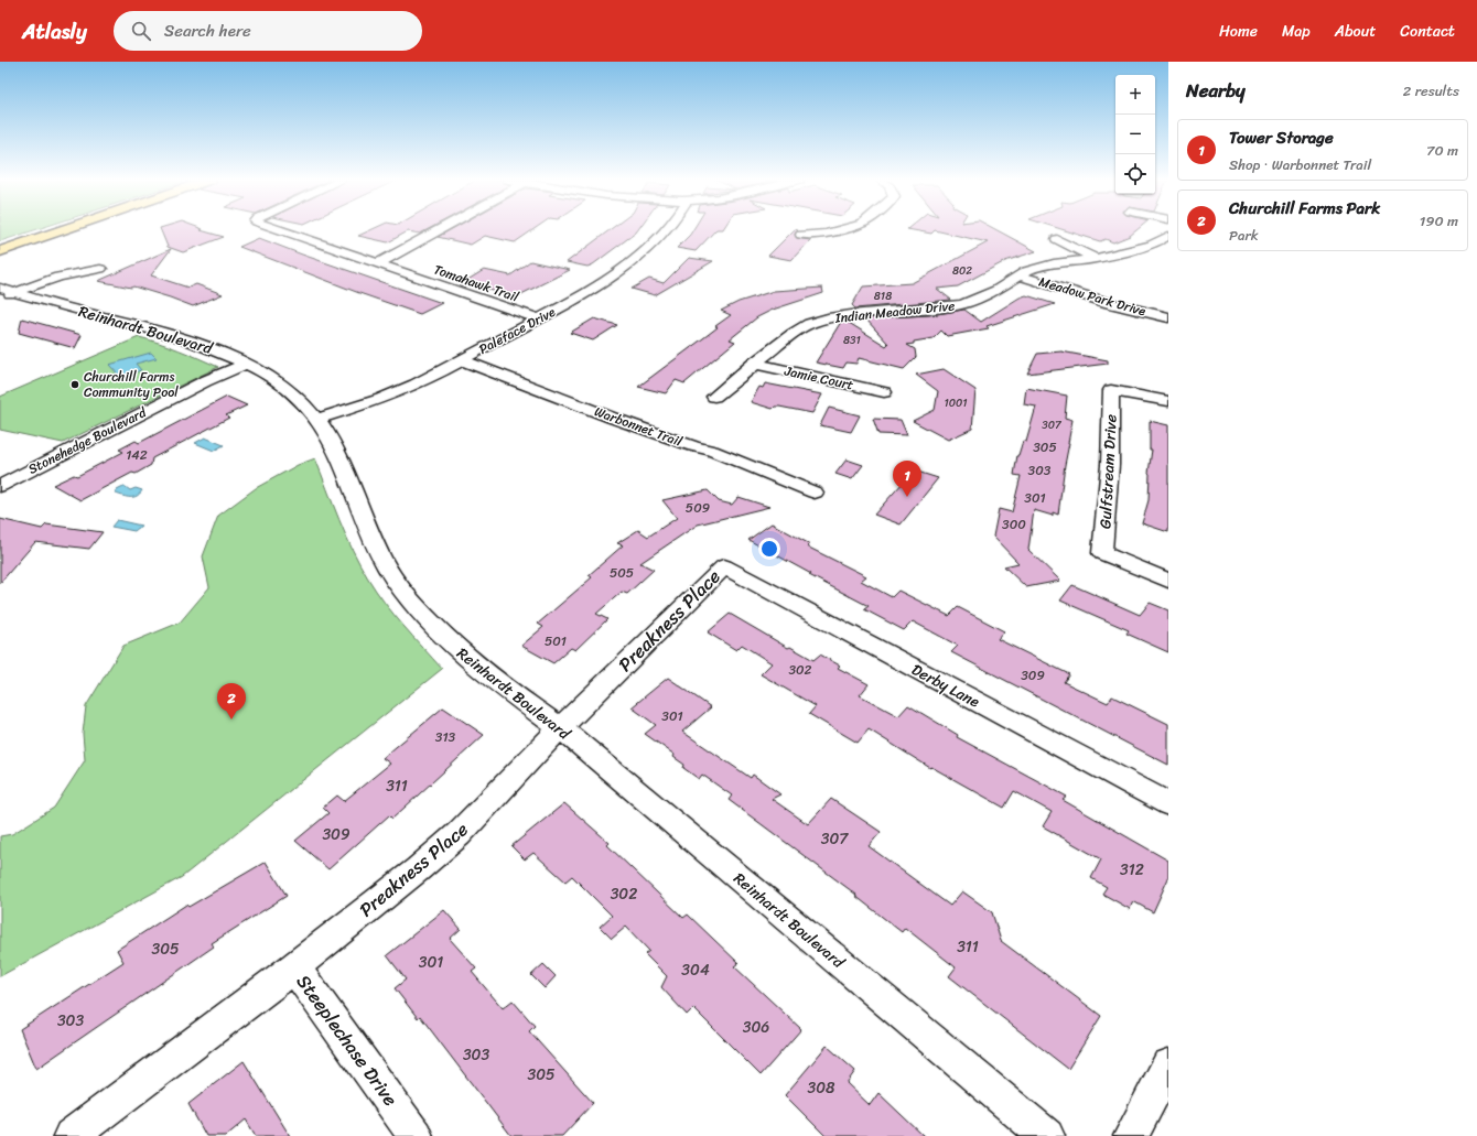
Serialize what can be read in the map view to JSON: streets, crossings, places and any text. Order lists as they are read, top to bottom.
{
  "streets": {
    "street": [
      "Tomahawk Trail",
      "Meadow Park Drive",
      "Indian Meadow Drive",
      "Reinhardt Boulevard",
      "Paleface Drive",
      "Jamie Court",
      "Warbonnet Trail",
      "Stonehedge Boulevard",
      "Gulfstream Drive",
      "Preakness Place",
      "Derby Lane",
      "Steeplechase Drive"
    ]
  },
  "crossings": [
    ["Tomahawk Trail", "Paleface Drive"],
    ["Meadow Park Drive", "Indian Meadow Drive"],
    ["Indian Meadow Drive", "Jamie Court"],
    ["Reinhardt Boulevard", "Paleface Drive"],
    ["Reinhardt Boulevard", "Stonehedge Boulevard"],
    ["Reinhardt Boulevard", "Preakness Place"],
    ["Paleface Drive", "Warbonnet Trail"],
    ["Preakness Place", "Derby Lane"],
    ["Preakness Place", "Steeplechase Drive"]
  ],
  "places": ["Churchill Farms Community Pool"],
  "house_numbers": [
    "802",
    "818",
    "831",
    "1001",
    "307",
    "305",
    "142",
    "303",
    "301",
    "509",
    "300",
    "505",
    "501",
    "302",
    "309",
    "301",
    "313",
    "311",
    "309",
    "307",
    "312",
    "302",
    "311",
    "305",
    "301",
    "304",
    "303",
    "306",
    "303",
    "305",
    "308"
  ],
  "page": {
    "header": "Atlasly",
    "search": "Search here",
    "nav": [
      "Home",
      "Map",
      "About",
      "Contact"
    ],
    "heading": ["Nearby", "2 results"],
    "map_buttons": ["+", "−"],
    "list": [
      {
        "mark": "1",
        "name": "Tower Storage",
        "note": "Shop · Warbonnet Trail",
        "value": "70 m"
      },
      {
        "mark": "2",
        "name": "Churchill Farms Park",
        "note": "Park",
        "value": "190 m"
      }
    ],
    "pins": ["1", "2"]
  }
}
